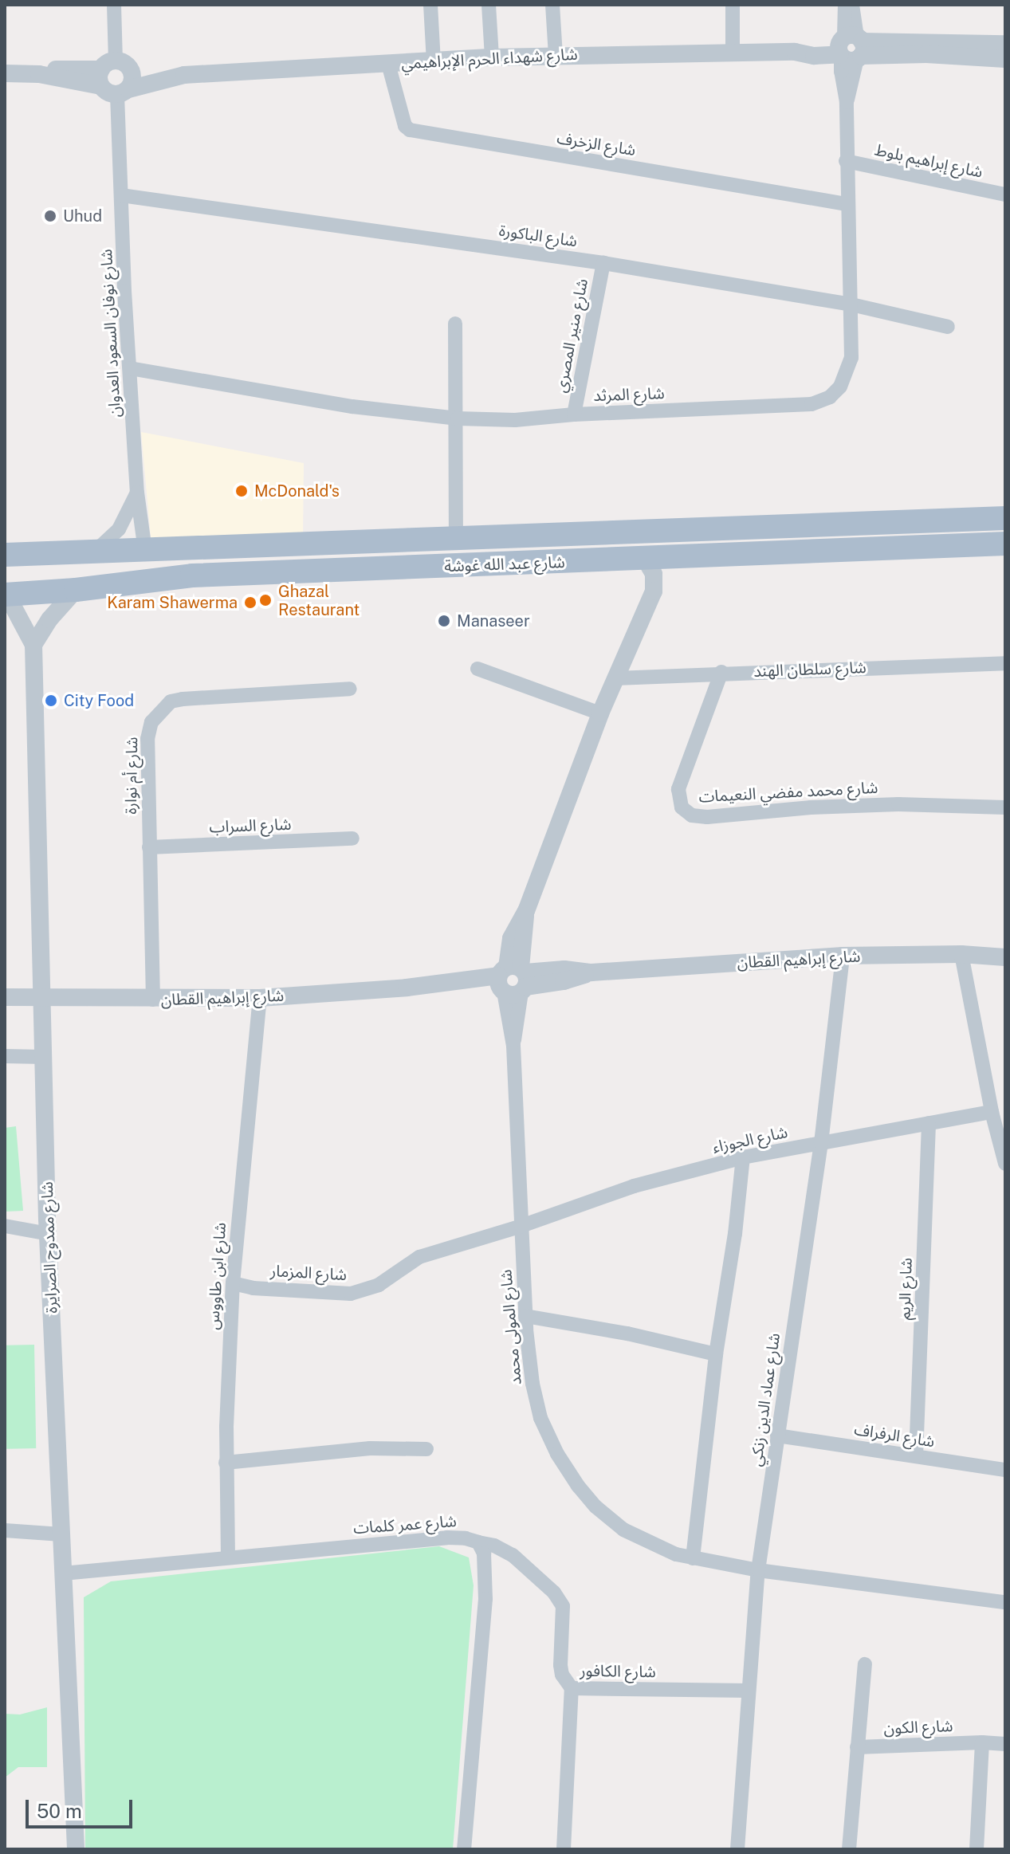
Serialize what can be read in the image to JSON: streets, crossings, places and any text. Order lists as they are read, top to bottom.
{
  "streets": {
    "main road": ["شارع عبد الله غوشة"],
    "street": [
      "شارع شهداء الحرم الإبراهيمي",
      "شارع الزخرف",
      "شارع إبراهيم بلوط",
      "شارع الباكورة",
      "شارع نوفان السعود العدوان",
      "شارع منير المصري",
      "شارع المرثد",
      "شارع سلطان الهند",
      "شارع أم نوارة",
      "شارع محمد مفضي النعيمات",
      "شارع السراب",
      "شارع إبراهيم القطان",
      "شارع الجوزاء",
      "شارع ممدوح الصرايرة",
      "شارع المزمار",
      "شارع ابن طاووس",
      "شارع الريم",
      "شارع المولى محمد",
      "شارع عماد الدين زنكي",
      "شارع الرفراف",
      "شارع عمر كلمات",
      "شارع الكافور",
      "شارع الكون"
    ]
  },
  "crossings": [
    ["شارع شهداء الحرم الإبراهيمي", "شارع الزخرف"],
    ["شارع شهداء الحرم الإبراهيمي", "شارع نوفان السعود العدوان"],
    ["شارع شهداء الحرم الإبراهيمي", "شارع المرثد"],
    ["شارع الزخرف", "شارع المرثد"],
    ["شارع إبراهيم بلوط", "شارع المرثد"],
    ["شارع الباكورة", "شارع نوفان السعود العدوان"],
    ["شارع الباكورة", "شارع منير المصري"],
    ["شارع الباكورة", "شارع المرثد"],
    ["شارع نوفان السعود العدوان", "شارع المرثد"],
    ["شارع نوفان السعود العدوان", "شارع عبد الله غوشة"],
    ["شارع منير المصري", "شارع المرثد"],
    ["شارع عبد الله غوشة", "شارع ممدوح الصرايرة"],
    ["شارع سلطان الهند", "شارع محمد مفضي النعيمات"],
    ["شارع أم نوارة", "شارع السراب"],
    ["شارع أم نوارة", "شارع إبراهيم القطان"],
    ["شارع إبراهيم القطان", "شارع ممدوح الصرايرة"],
    ["شارع إبراهيم القطان", "شارع ابن طاووس"],
    ["شارع إبراهيم القطان", "شارع المولى محمد"],
    ["شارع إبراهيم القطان", "شارع عماد الدين زنكي"],
    ["شارع الجوزاء", "شارع المزمار"],
    ["شارع الجوزاء", "شارع الريم"],
    ["شارع الجوزاء", "شارع المولى محمد"],
    ["شارع الجوزاء", "شارع عماد الدين زنكي"],
    ["شارع ممدوح الصرايرة", "شارع عمر كلمات"],
    ["شارع المزمار", "شارع ابن طاووس"],
    ["شارع المزمار", "شارع المولى محمد"],
    ["شارع ابن طاووس", "شارع عمر كلمات"],
    ["شارع الريم", "شارع الرفراف"],
    ["شارع المولى محمد", "شارع عماد الدين زنكي"],
    ["شارع عماد الدين زنكي", "شارع الرفراف"],
    ["شارع عماد الدين زنكي", "شارع الكافور"],
    ["شارع عمر كلمات", "شارع الكافور"]
  ],
  "places": [
    "Uhud",
    "McDonald's",
    "Ghazal Restaurant",
    "Karam Shawerma",
    "Manaseer",
    "City Food"
  ],
  "scale_bar": "50 m"
}
